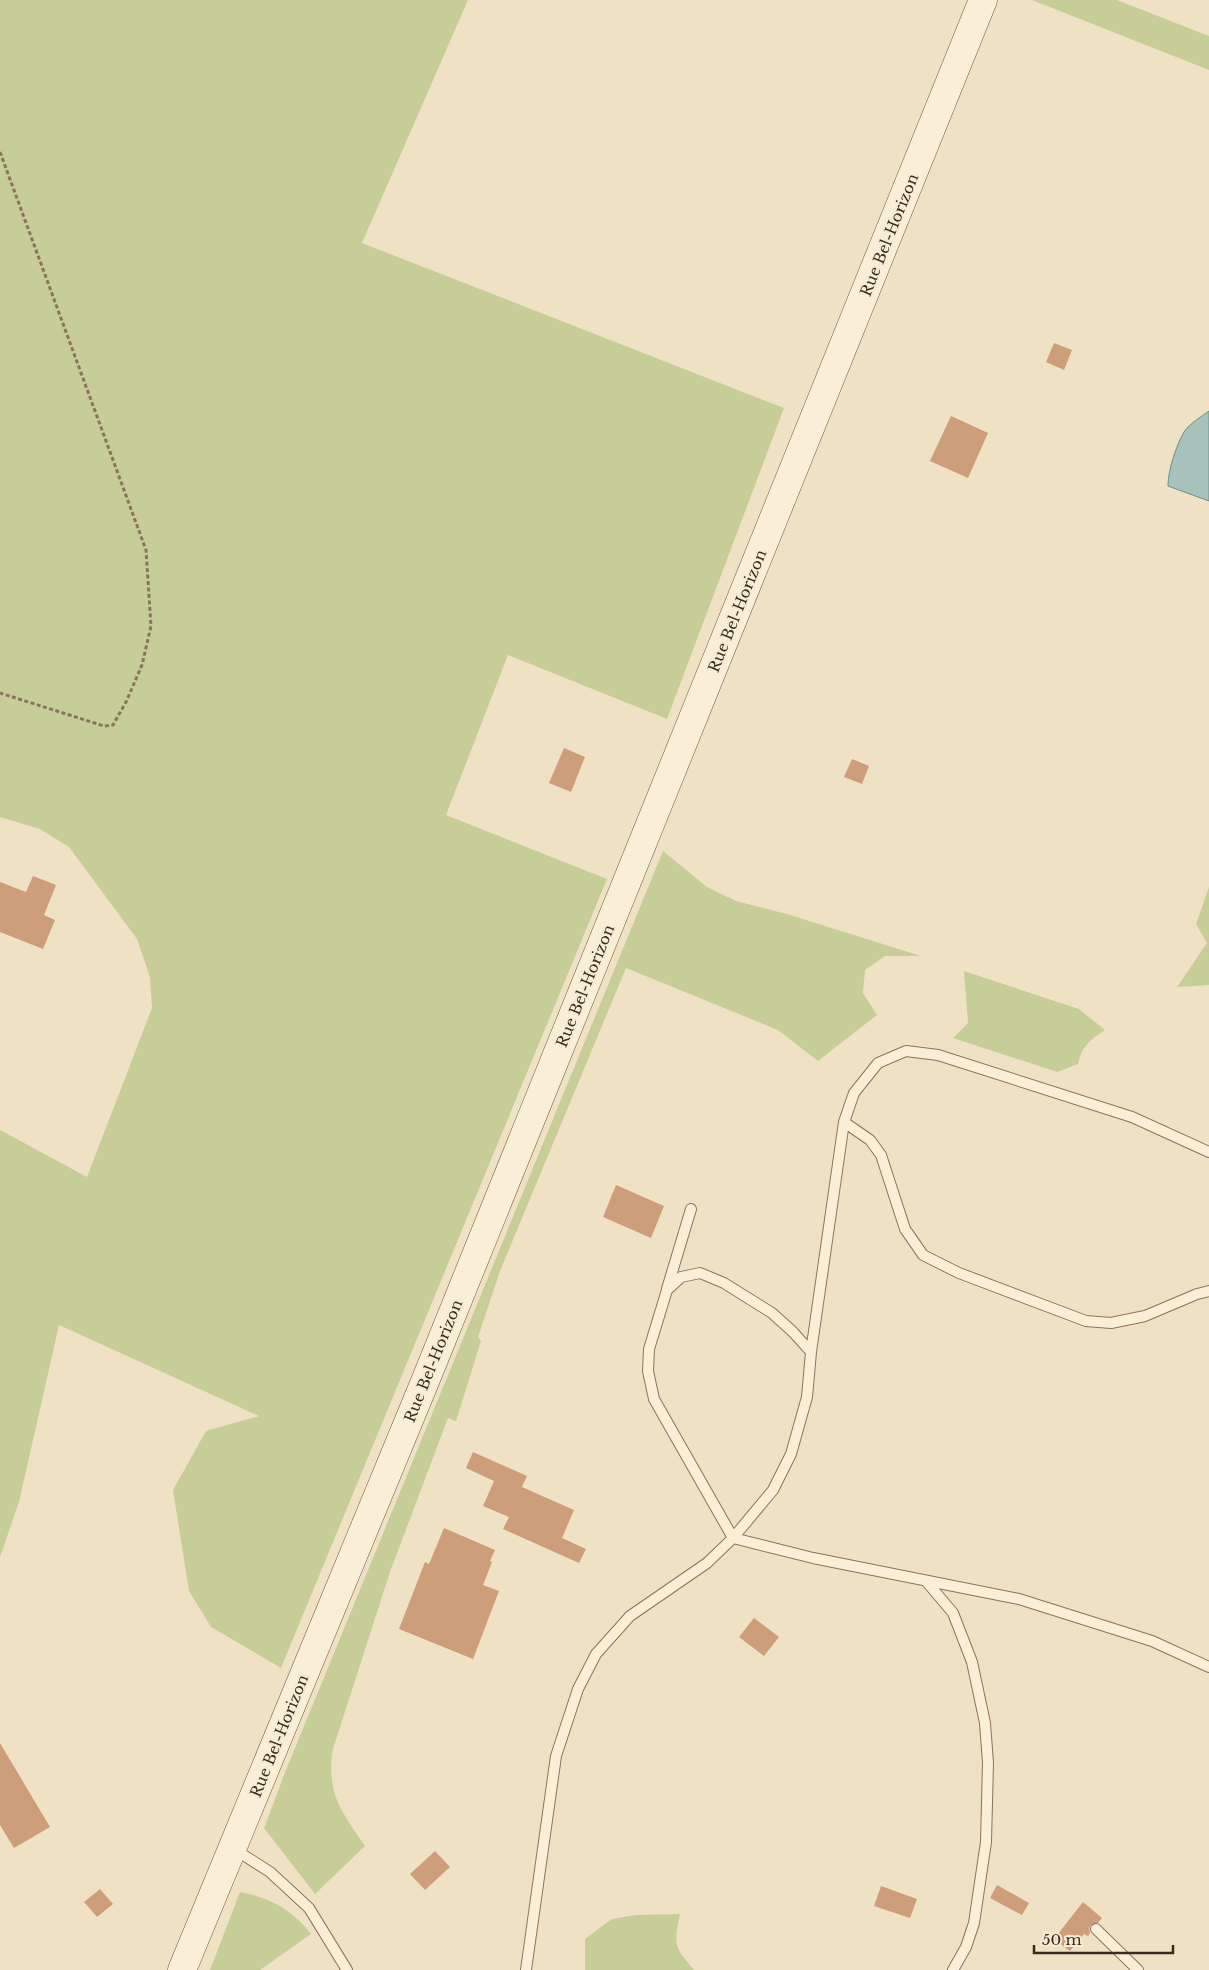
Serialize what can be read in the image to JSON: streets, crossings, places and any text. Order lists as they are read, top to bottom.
{
  "streets": {
    "street": ["Rue Bel-Horizon"]
  },
  "scale_bar": "50 m"
}
